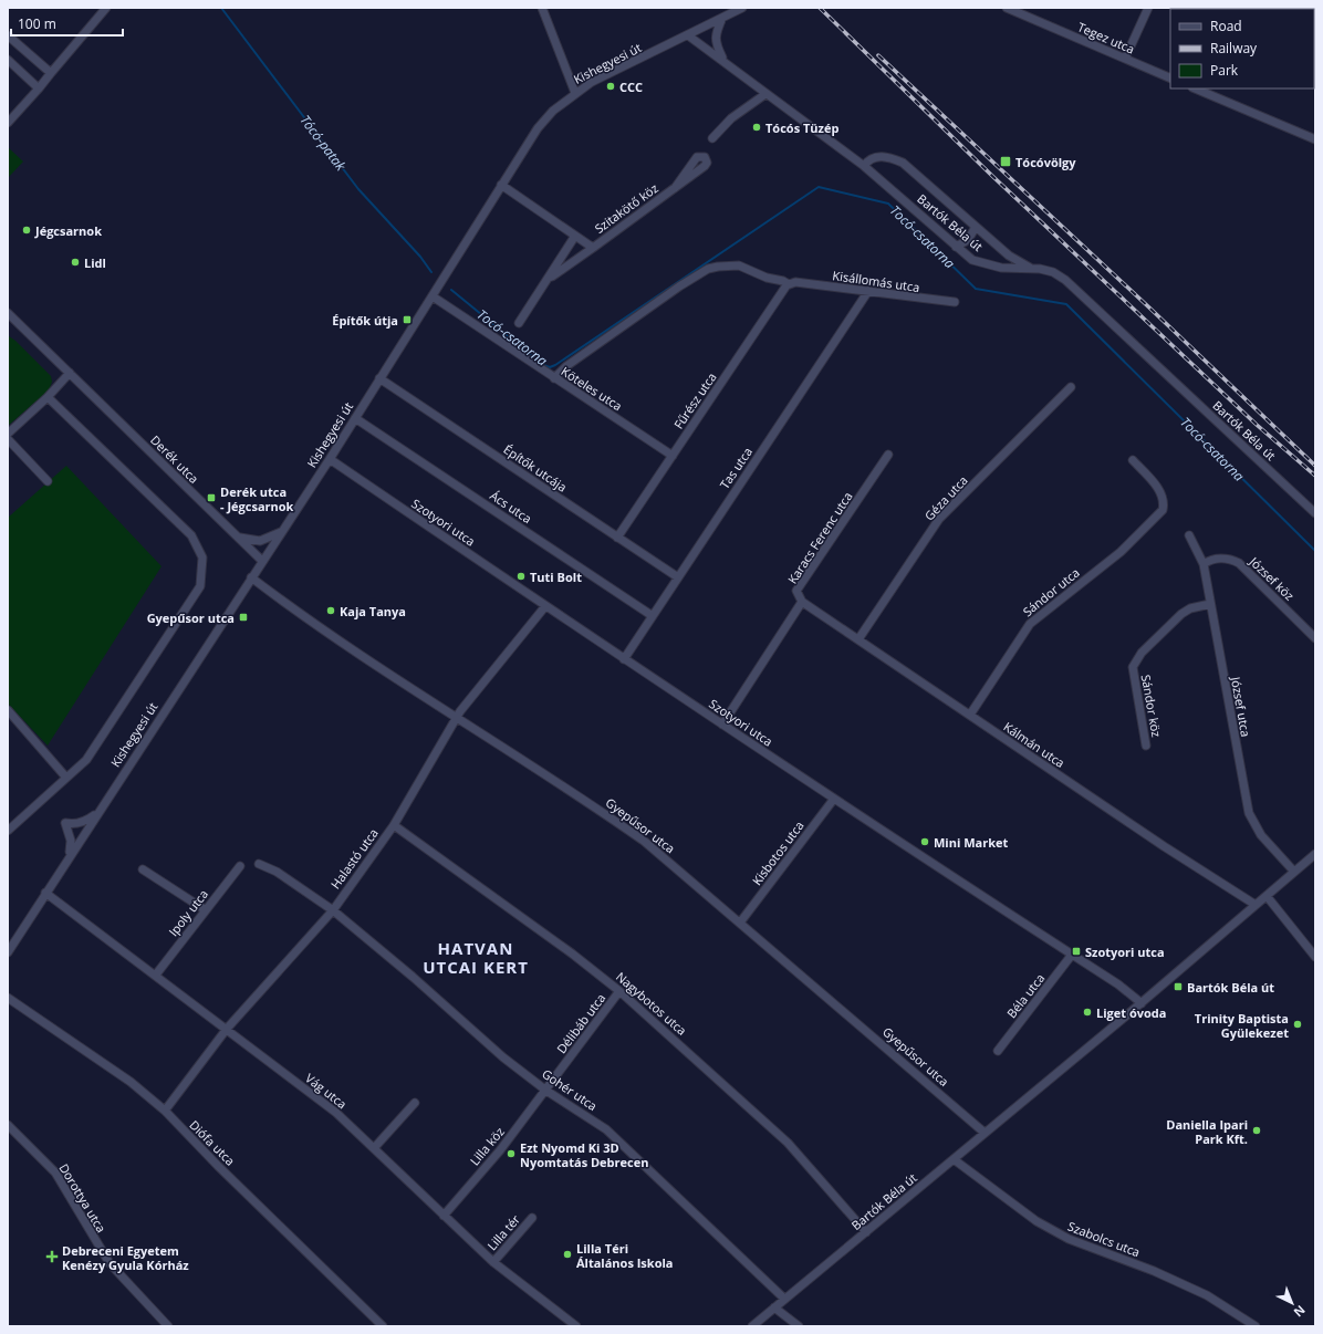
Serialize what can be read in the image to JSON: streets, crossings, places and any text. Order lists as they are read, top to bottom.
{
  "streets": {
    "street": [
      "Tegez utca",
      "Kishegyesi út",
      "Szitakötő köz",
      "Bartók Béla út",
      "Kisállomás utca",
      "Köteles utca",
      "Fűrész utca",
      "Derék utca",
      "Építők utcája",
      "Tas utca",
      "Géza utca",
      "Ács utca",
      "Szotyori utca",
      "Karacs Ferenc utca",
      "József köz",
      "Sándor utca",
      "Sándor köz",
      "József utca",
      "Kálmán utca",
      "Gyepűsor utca",
      "Kisbotos utca",
      "Halastó utca",
      "Ipoly utca",
      "Béla utca",
      "Nagybotos utca",
      "Délibáb utca",
      "Gohér utca",
      "Vág utca",
      "Diófa utca",
      "Lilla köz",
      "Dorottya utca",
      "Lilla tér",
      "Szabolcs utca"
    ]
  },
  "crossings": [
    ["Kishegyesi út", "Szitakötő köz"],
    ["Kishegyesi út", "Bartók Béla út"],
    ["Kishegyesi út", "Köteles utca"],
    ["Kishegyesi út", "Derék utca"],
    ["Kishegyesi út", "Építők utcája"],
    ["Kishegyesi út", "Ács utca"],
    ["Kishegyesi út", "Szotyori utca"],
    ["Kishegyesi út", "Gyepűsor utca"],
    ["Kishegyesi út", "Vág utca"],
    ["Bartók Béla út", "Szotyori utca"],
    ["Bartók Béla út", "József utca"],
    ["Bartók Béla út", "Kálmán utca"],
    ["Bartók Béla út", "Gyepűsor utca"],
    ["Bartók Béla út", "Nagybotos utca"],
    ["Bartók Béla út", "Gohér utca"],
    ["Bartók Béla út", "Szabolcs utca"],
    ["Kisállomás utca", "Köteles utca"],
    ["Kisállomás utca", "Fűrész utca"],
    ["Kisállomás utca", "Tas utca"],
    ["Köteles utca", "Fűrész utca"],
    ["Fűrész utca", "Építők utcája"],
    ["Építők utcája", "Tas utca"],
    ["Tas utca", "Ács utca"],
    ["Tas utca", "Szotyori utca"],
    ["Géza utca", "Kálmán utca"],
    ["Szotyori utca", "Karacs Ferenc utca"],
    ["Szotyori utca", "Kisbotos utca"],
    ["Szotyori utca", "Halastó utca"],
    ["Szotyori utca", "Béla utca"],
    ["Karacs Ferenc utca", "Kálmán utca"],
    ["József köz", "József utca"],
    ["Sándor utca", "Kálmán utca"],
    ["Sándor köz", "József utca"],
    ["Gyepűsor utca", "Kisbotos utca"],
    ["Gyepűsor utca", "Halastó utca"],
    ["Halastó utca", "Nagybotos utca"],
    ["Halastó utca", "Gohér utca"],
    ["Halastó utca", "Vág utca"],
    ["Halastó utca", "Diófa utca"],
    ["Ipoly utca", "Vág utca"],
    ["Nagybotos utca", "Délibáb utca"],
    ["Délibáb utca", "Gohér utca"],
    ["Délibáb utca", "Lilla köz"],
    ["Gohér utca", "Lilla köz"],
    ["Vág utca", "Lilla köz"],
    ["Vág utca", "Lilla tér"]
  ],
  "districts": ["HATVAN UTCAI KERT"],
  "water": ["Tócó-patak", "Tocó-csatorna"],
  "places": {
    "other": [
      "CCC",
      "Tócós Tüzép",
      "Jégcsarnok",
      "Lidl",
      "Tuti Bolt",
      "Kaja Tanya",
      "Mini Market",
      "Liget óvoda",
      "Trinity Baptista Gyülekezet",
      "Daniella Ipari Park Kft.",
      "Ezt Nyomd Ki 3D Nyomtatás Debrecen",
      "Lilla Téri Általános Iskola"
    ],
    "transit": [
      "Tócóvölgy",
      "Építők útja",
      "Derék utca - Jégcsarnok",
      "Gyepűsor utca",
      "Szotyori utca",
      "Bartók Béla út"
    ],
    "health": ["Debreceni Egyetem Kenézy Gyula Kórház"]
  },
  "legend": ["Road", "Railway", "Park"],
  "scale_bar": "100 m",
  "north": "bottom right"
}
